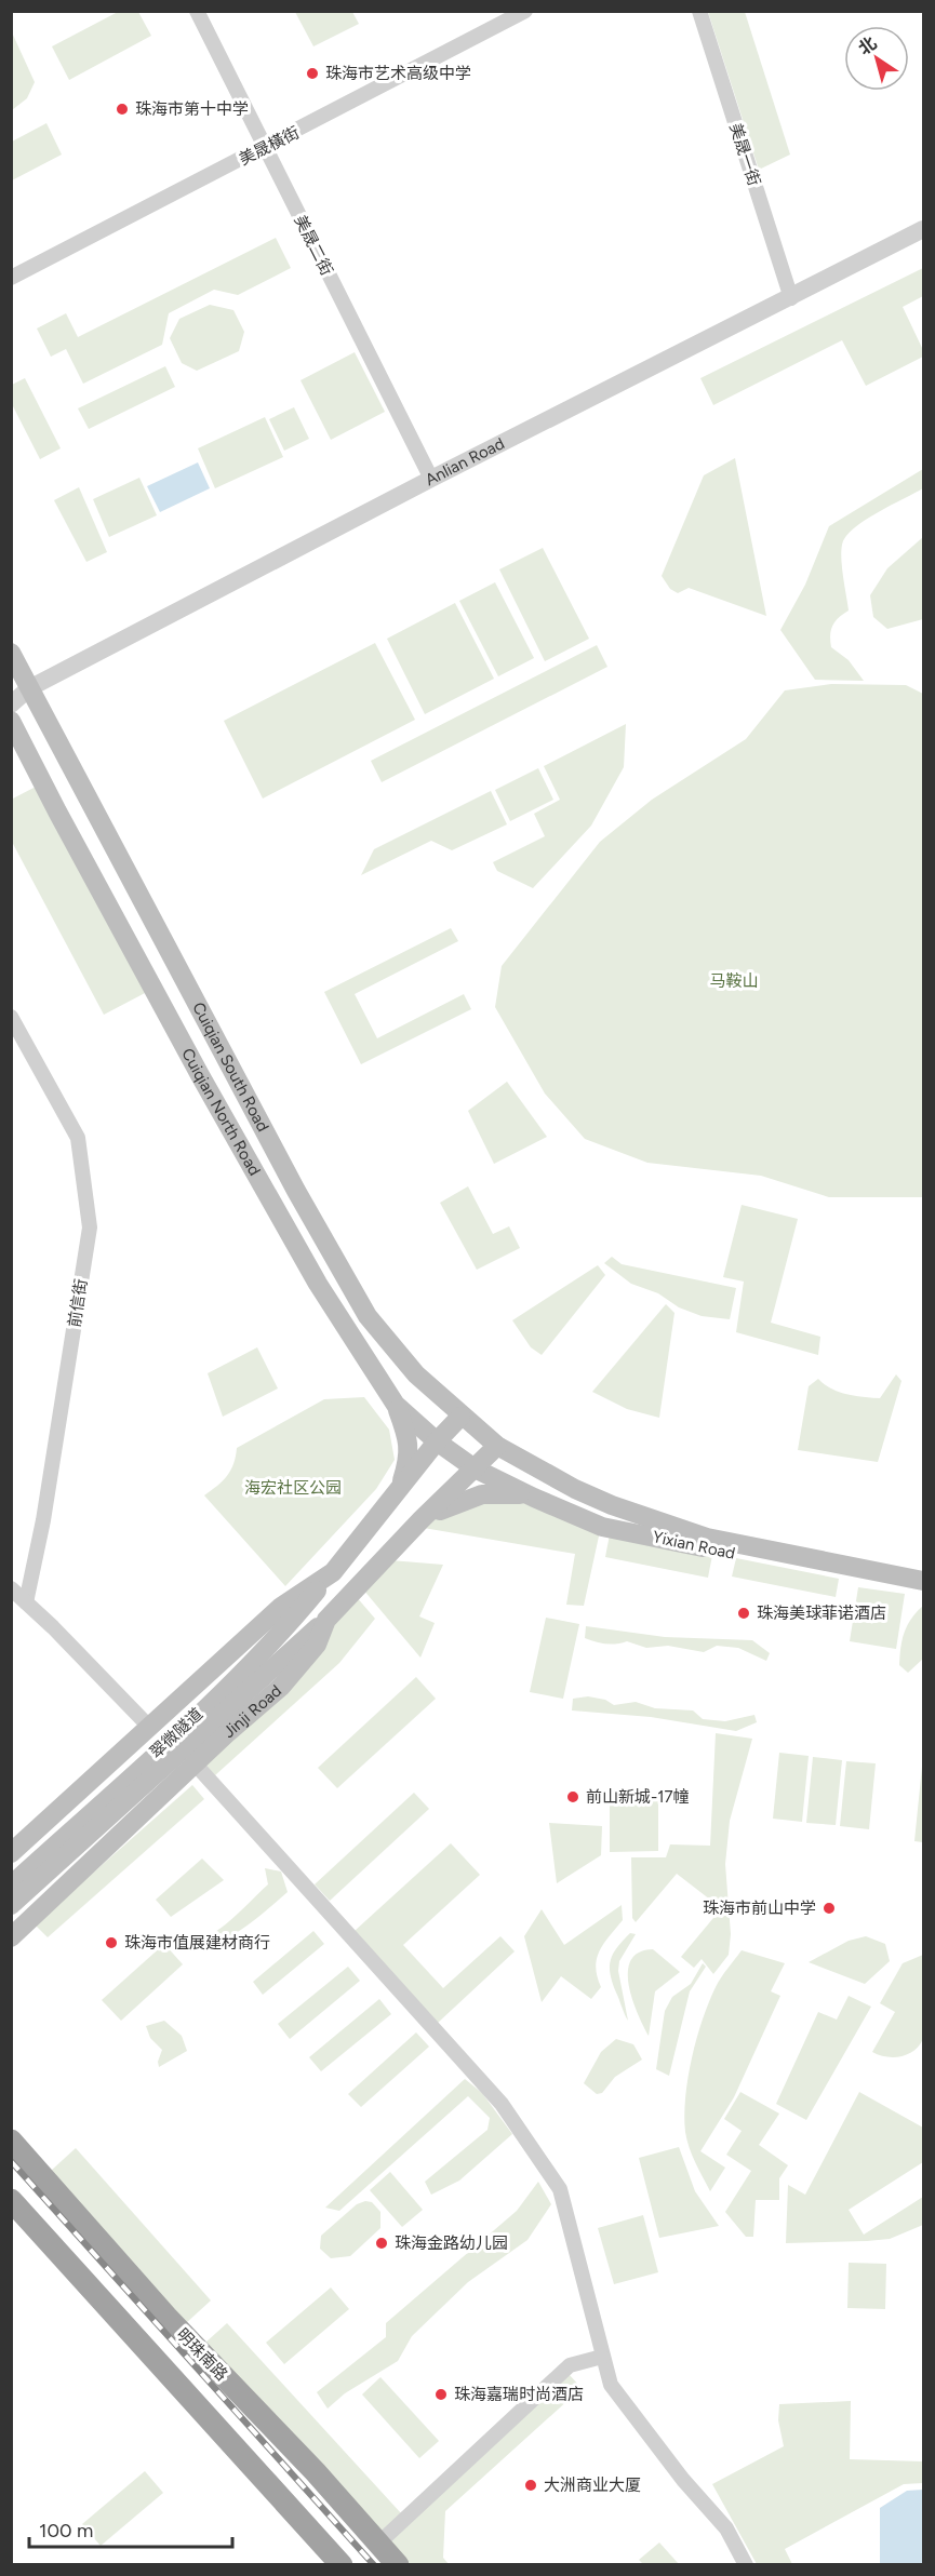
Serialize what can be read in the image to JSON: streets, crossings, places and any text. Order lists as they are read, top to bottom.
{
  "streets": {
    "highway": ["明珠南路"],
    "main road": [
      "Cuiqian South Road",
      "Cuiqian North Road",
      "Yixian Road",
      "Jinji Road",
      "翠微隧道"
    ],
    "street": [
      "美晟橫街",
      "美晟一街",
      "美晟二街",
      "Anlian Road",
      "前信街"
    ]
  },
  "crossings": [
    ["美晟橫街", "美晟二街"],
    ["美晟一街", "Anlian Road"],
    ["美晟二街", "Anlian Road"],
    ["Anlian Road", "Cuiqian South Road"],
    ["Cuiqian South Road", "Yixian Road"],
    ["Cuiqian South Road", "Jinji Road"],
    ["Cuiqian North Road", "Yixian Road"],
    ["Cuiqian North Road", "Jinji Road"],
    ["Yixian Road", "Jinji Road"],
    ["Jinji Road", "翠微隧道"]
  ],
  "parks": ["马鞍山", "海宏社区公园"],
  "places": [
    "珠海市艺术高级中学",
    "珠海市第十中学",
    "珠海美球菲诺酒店",
    "前山新城-17幢",
    "珠海市前山中学",
    "珠海市值展建材商行",
    "珠海金路幼儿园",
    "珠海嘉瑞时尚酒店",
    "大洲商业大厦"
  ],
  "scale_bar": "100 m",
  "north": "top left"
}
